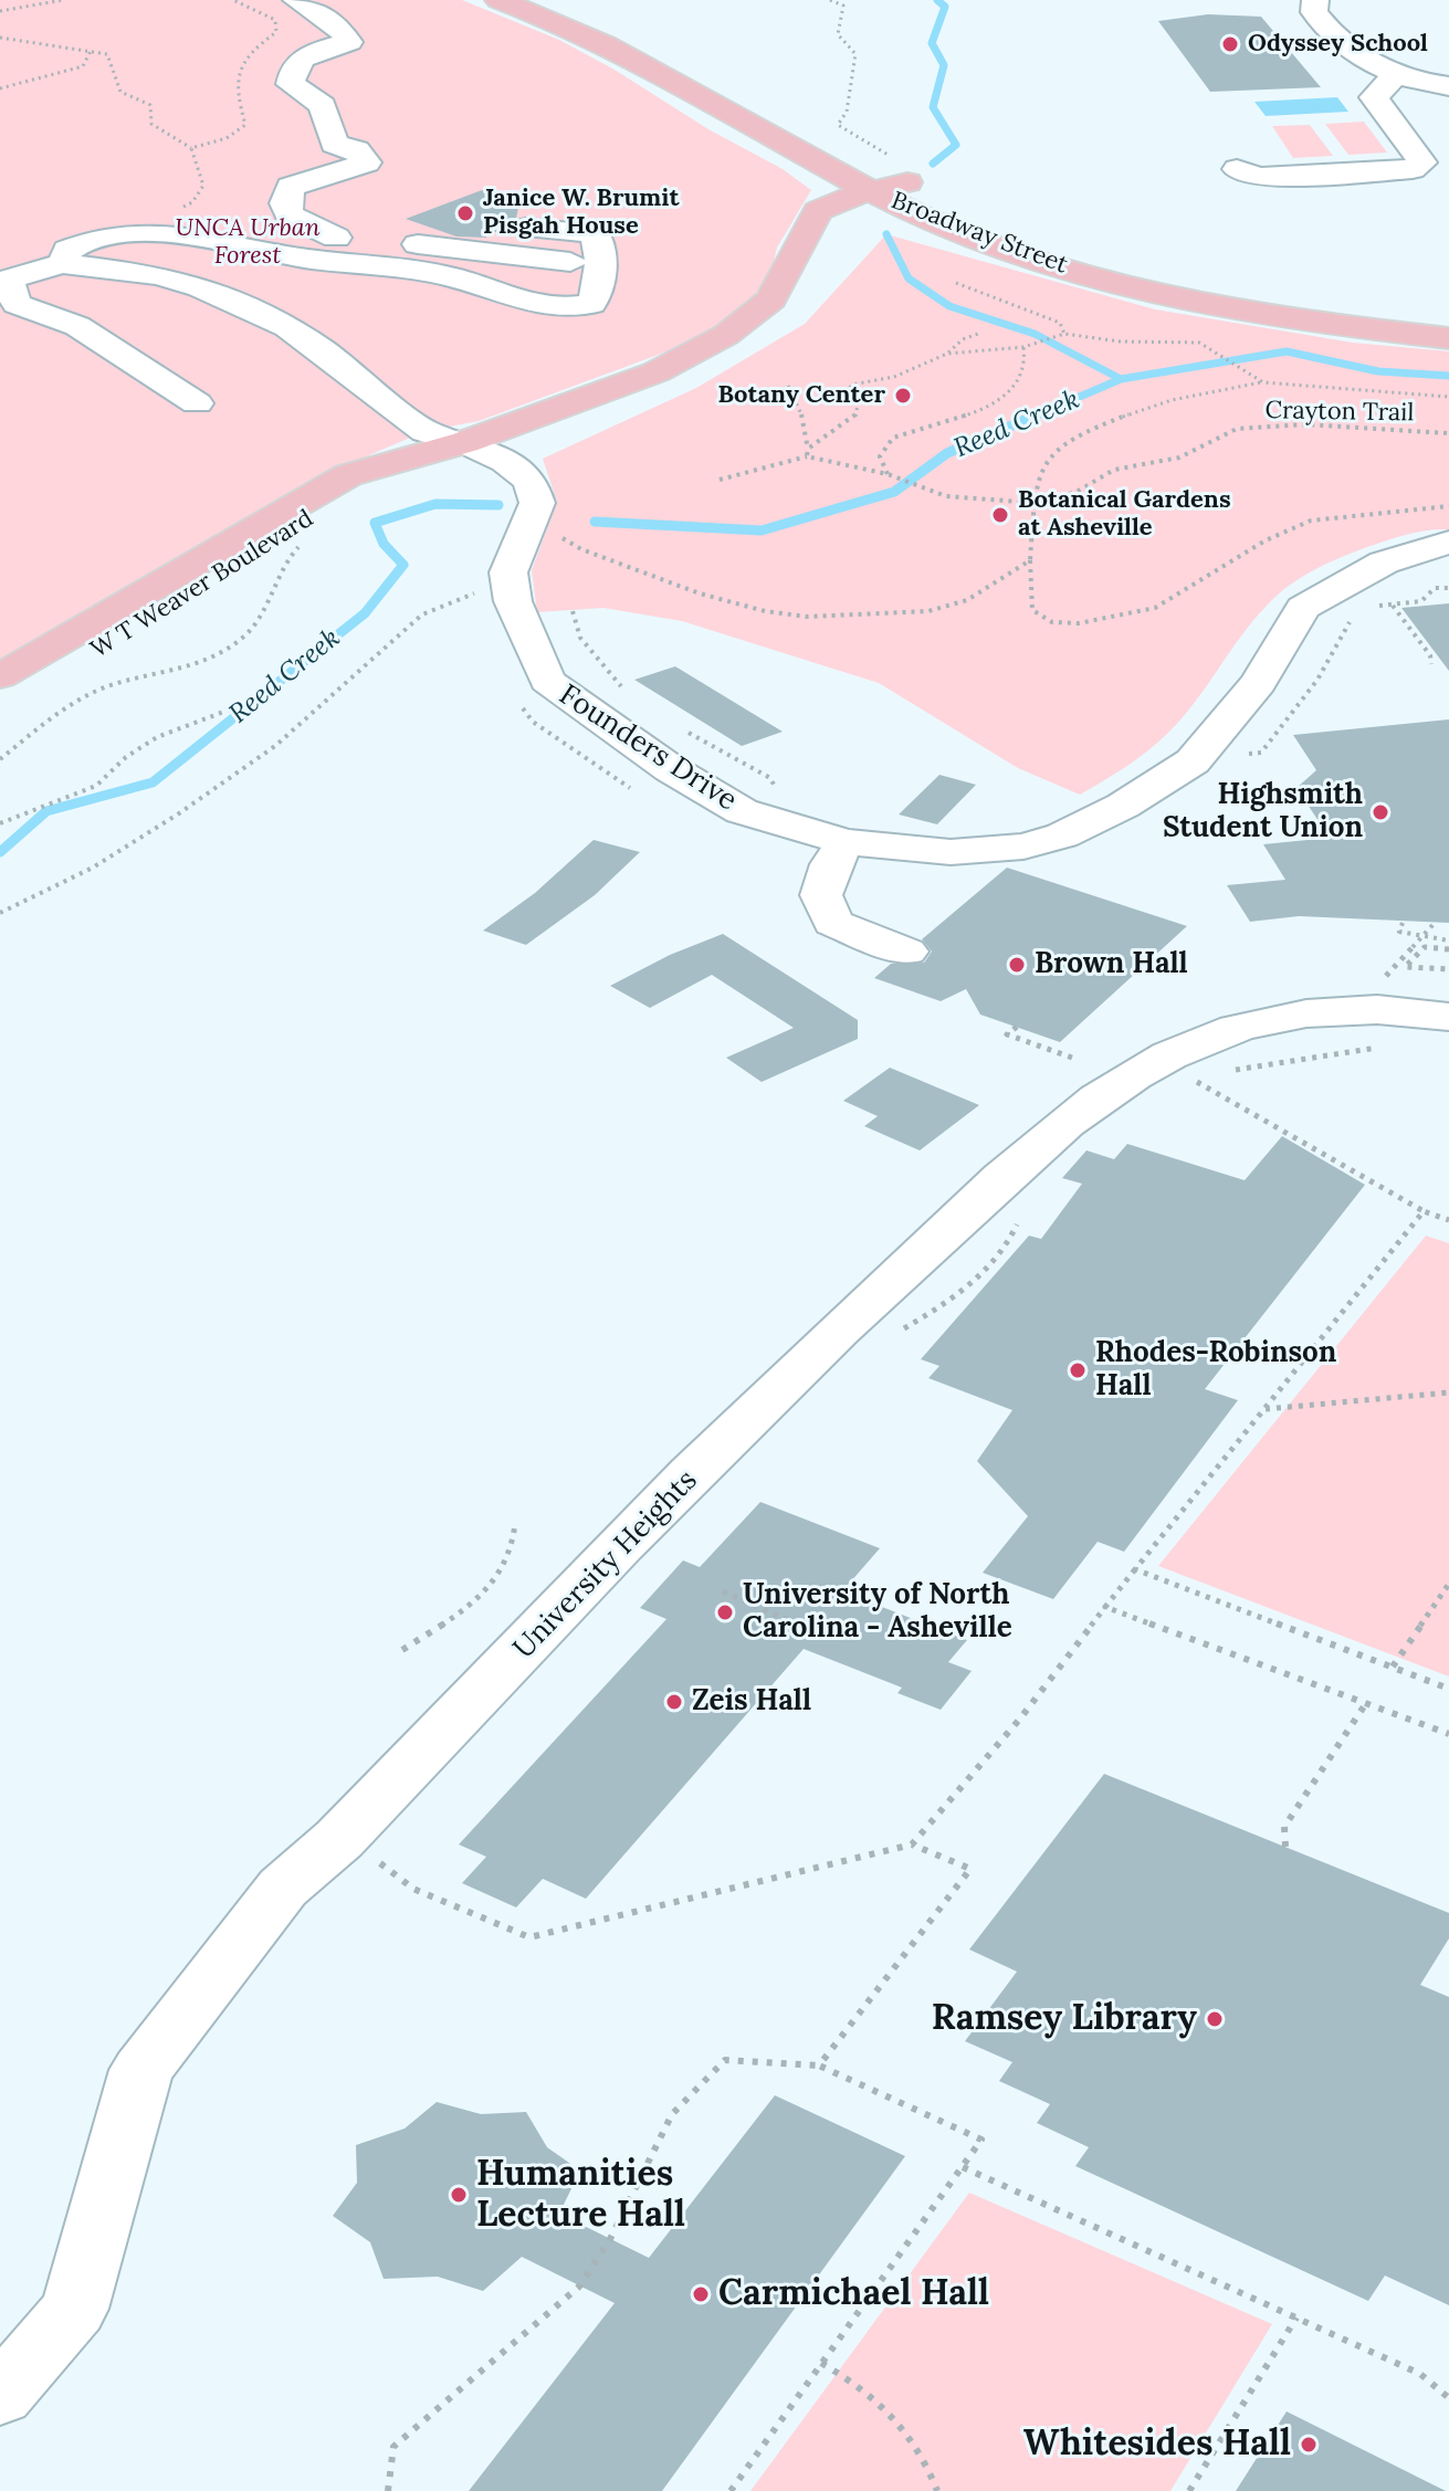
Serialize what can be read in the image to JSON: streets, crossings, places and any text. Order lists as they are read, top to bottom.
{
  "streets": {
    "main road": ["Broadway Street", "W T Weaver Boulevard"],
    "street": ["Founders Drive", "University Heights"],
    "path": ["Crayton Trail"]
  },
  "crossings": [
    ["Broadway Street", "W T Weaver Boulevard"]
  ],
  "water": ["Reed Creek"],
  "parks": ["UNCA Urban Forest"],
  "places": [
    "Odyssey School",
    "Janice W. Brumit Pisgah House",
    "Botany Center",
    "Botanical Gardens at Asheville",
    "Highsmith Student Union",
    "Brown Hall",
    "Rhodes-Robinson Hall",
    "University of North Carolina - Asheville",
    "Zeis Hall",
    "Ramsey Library",
    "Humanities Lecture Hall",
    "Carmichael Hall",
    "Whitesides Hall"
  ]
}
